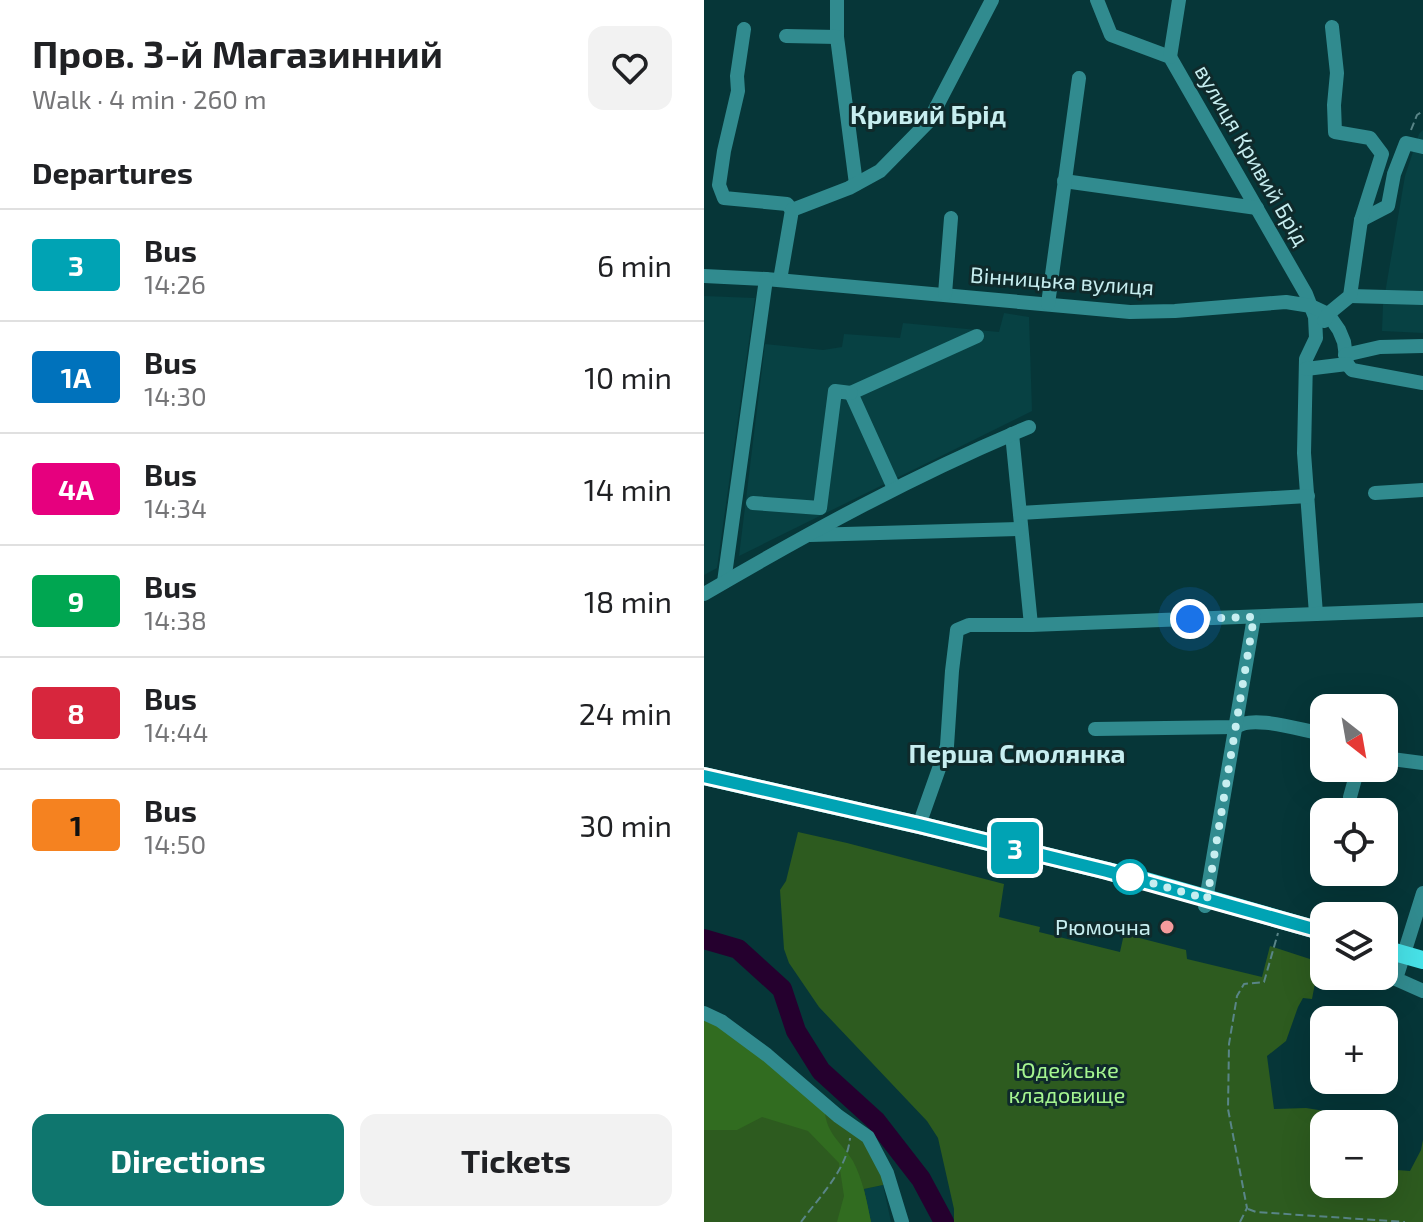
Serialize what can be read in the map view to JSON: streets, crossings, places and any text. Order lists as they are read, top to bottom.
{
  "streets": {
    "street": ["вулиця Кривий Брід", "Вінницька вулиця"]
  },
  "crossings": [
    ["вулиця Кривий Брід", "Вінницька вулиця"]
  ],
  "districts": ["Кривий Брід", "Перша Смолянка"],
  "parks": ["Юдейське кладовище"],
  "places": ["Рюмочна"],
  "lines": ["bus line 3"],
  "north": "bottom right",
  "page": {
    "heading": [
      ["Пров. 3-й Магазинний", "Walk · 4 min · 260 m"],
      "Departures"
    ],
    "on_map": "3",
    "list": [
      {
        "mark": "3",
        "name": "Bus",
        "note": "14:26",
        "value": "6 min"
      },
      {
        "mark": "1А",
        "name": "Bus",
        "note": "14:30",
        "value": "10 min"
      },
      {
        "mark": "4А",
        "name": "Bus",
        "note": "14:34",
        "value": "14 min"
      },
      {
        "mark": "9",
        "name": "Bus",
        "note": "14:38",
        "value": "18 min"
      },
      {
        "mark": "8",
        "name": "Bus",
        "note": "14:44",
        "value": "24 min"
      },
      {
        "mark": "1",
        "name": "Bus",
        "note": "14:50",
        "value": "30 min"
      }
    ],
    "map_buttons": ["+", "−"],
    "buttons": ["Directions", "Tickets"]
  }
}
